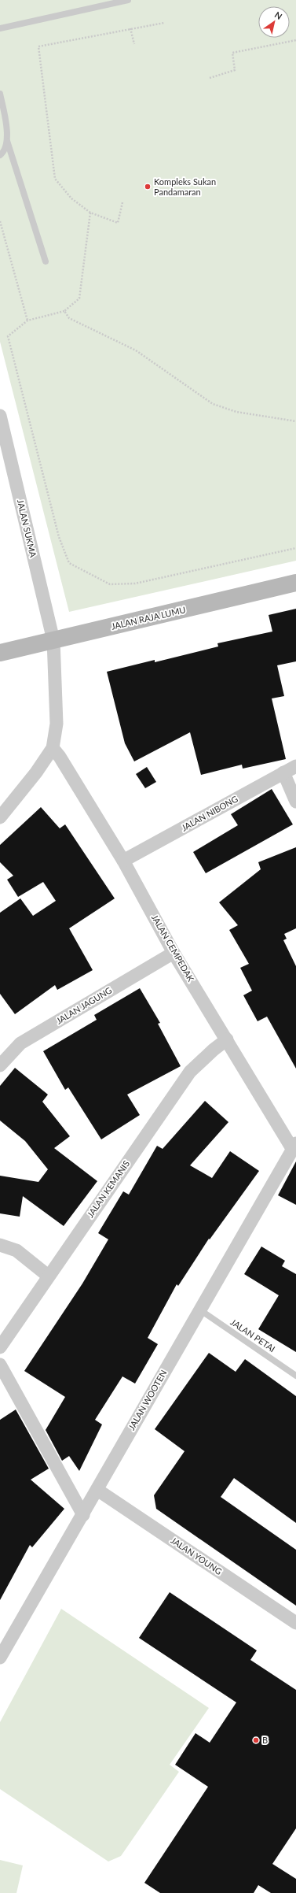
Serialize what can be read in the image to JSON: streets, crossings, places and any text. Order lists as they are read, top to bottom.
{
  "streets": {
    "street": [
      "JALAN SUKMA",
      "JALAN RAJA LUMU",
      "JALAN NIBONG",
      "JALAN CEMPEDAK",
      "JALAN JAGUNG",
      "JALAN KEMANIS",
      "JALAN WOOTEN",
      "JALAN YOUNG"
    ],
    "lane": ["JALAN PETAI"]
  },
  "crossings": [
    ["JALAN SUKMA", "JALAN RAJA LUMU"],
    ["JALAN SUKMA", "JALAN CEMPEDAK"],
    ["JALAN NIBONG", "JALAN CEMPEDAK"],
    ["JALAN CEMPEDAK", "JALAN JAGUNG"],
    ["JALAN CEMPEDAK", "JALAN KEMANIS"],
    ["JALAN CEMPEDAK", "JALAN WOOTEN"],
    ["JALAN PETAI", "JALAN WOOTEN"],
    ["JALAN WOOTEN", "JALAN YOUNG"]
  ],
  "places": ["Kompleks Sukan Pandamaran", "B"],
  "north": "top right"
}
